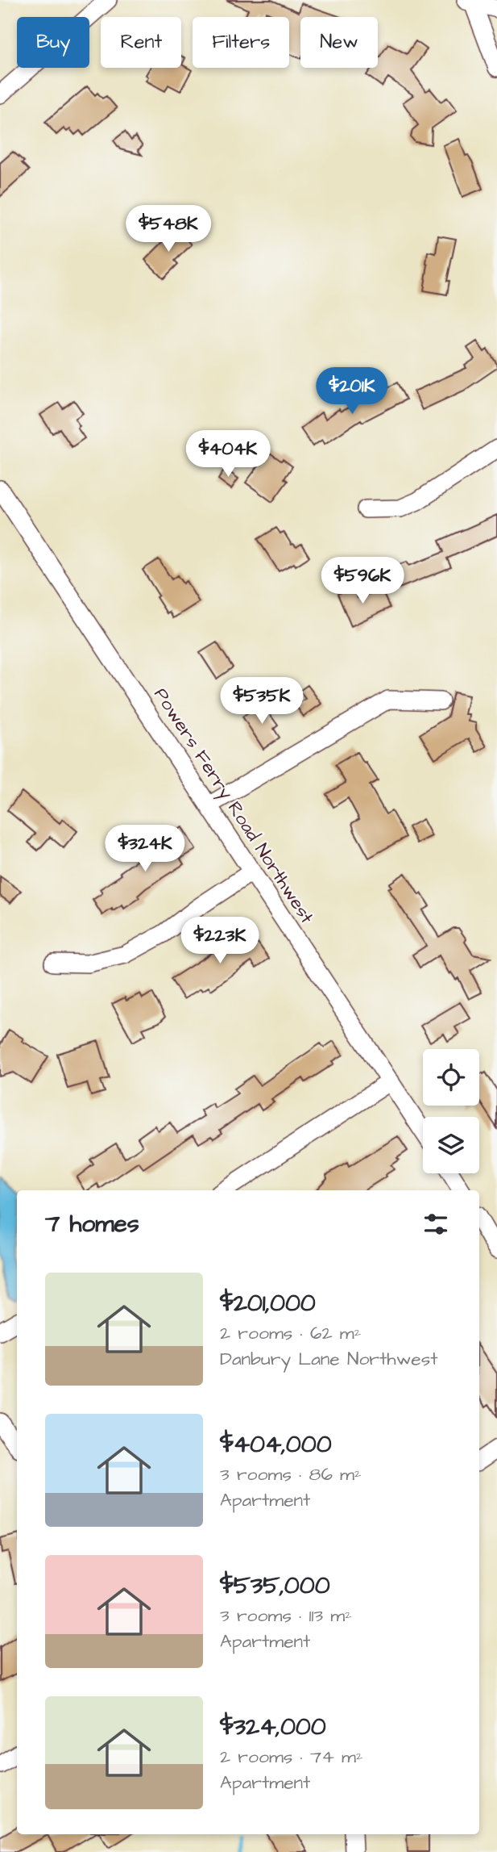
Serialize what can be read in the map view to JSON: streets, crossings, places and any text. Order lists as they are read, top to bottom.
{
  "streets": {
    "street": ["Powers Ferry Road Northwest"]
  },
  "page": {
    "chip": [
      "Buy",
      "Rent",
      "Filters",
      "New"
    ],
    "price": [
      "$548K",
      "$201K",
      "$404K",
      "$596K",
      "$535K",
      "$324K",
      "$223K"
    ],
    "heading": "7 homes",
    "list": [
      {
        "name": "$201,000",
        "note": "2 rooms · 62 m² · Danbury Lane Northwest"
      },
      {
        "name": "$404,000",
        "note": "3 rooms · 86 m² · Apartment"
      },
      {
        "name": "$535,000",
        "note": "3 rooms · 113 m² · Apartment"
      },
      {
        "name": "$324,000",
        "note": "2 rooms · 74 m² · Apartment"
      }
    ]
  }
}
